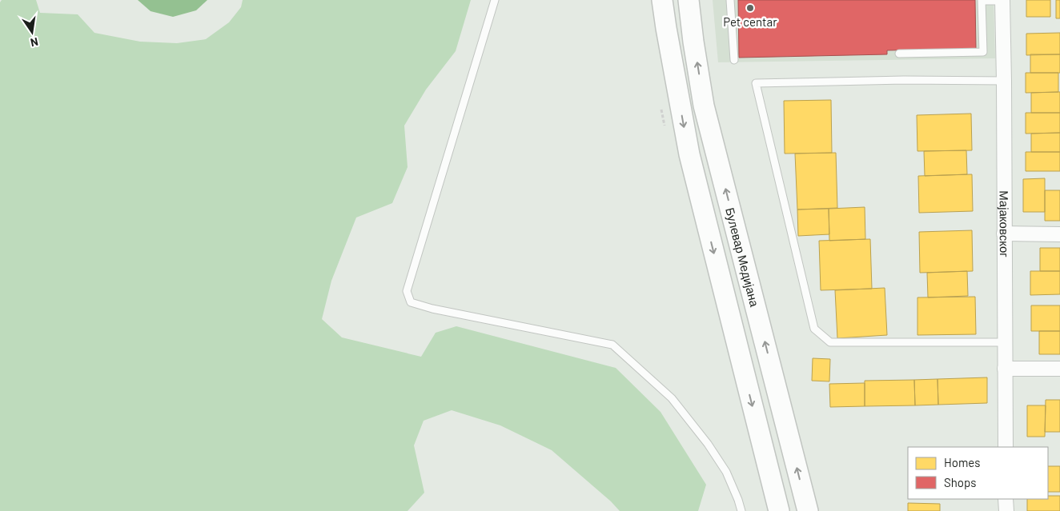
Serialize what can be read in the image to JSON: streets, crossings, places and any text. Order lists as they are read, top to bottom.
{
  "streets": {
    "main road": ["Булевар Медијана"],
    "street": ["Мајаковског"]
  },
  "places": ["Pet centar"],
  "legend": ["Homes", "Shops"],
  "north": "bottom"
}
